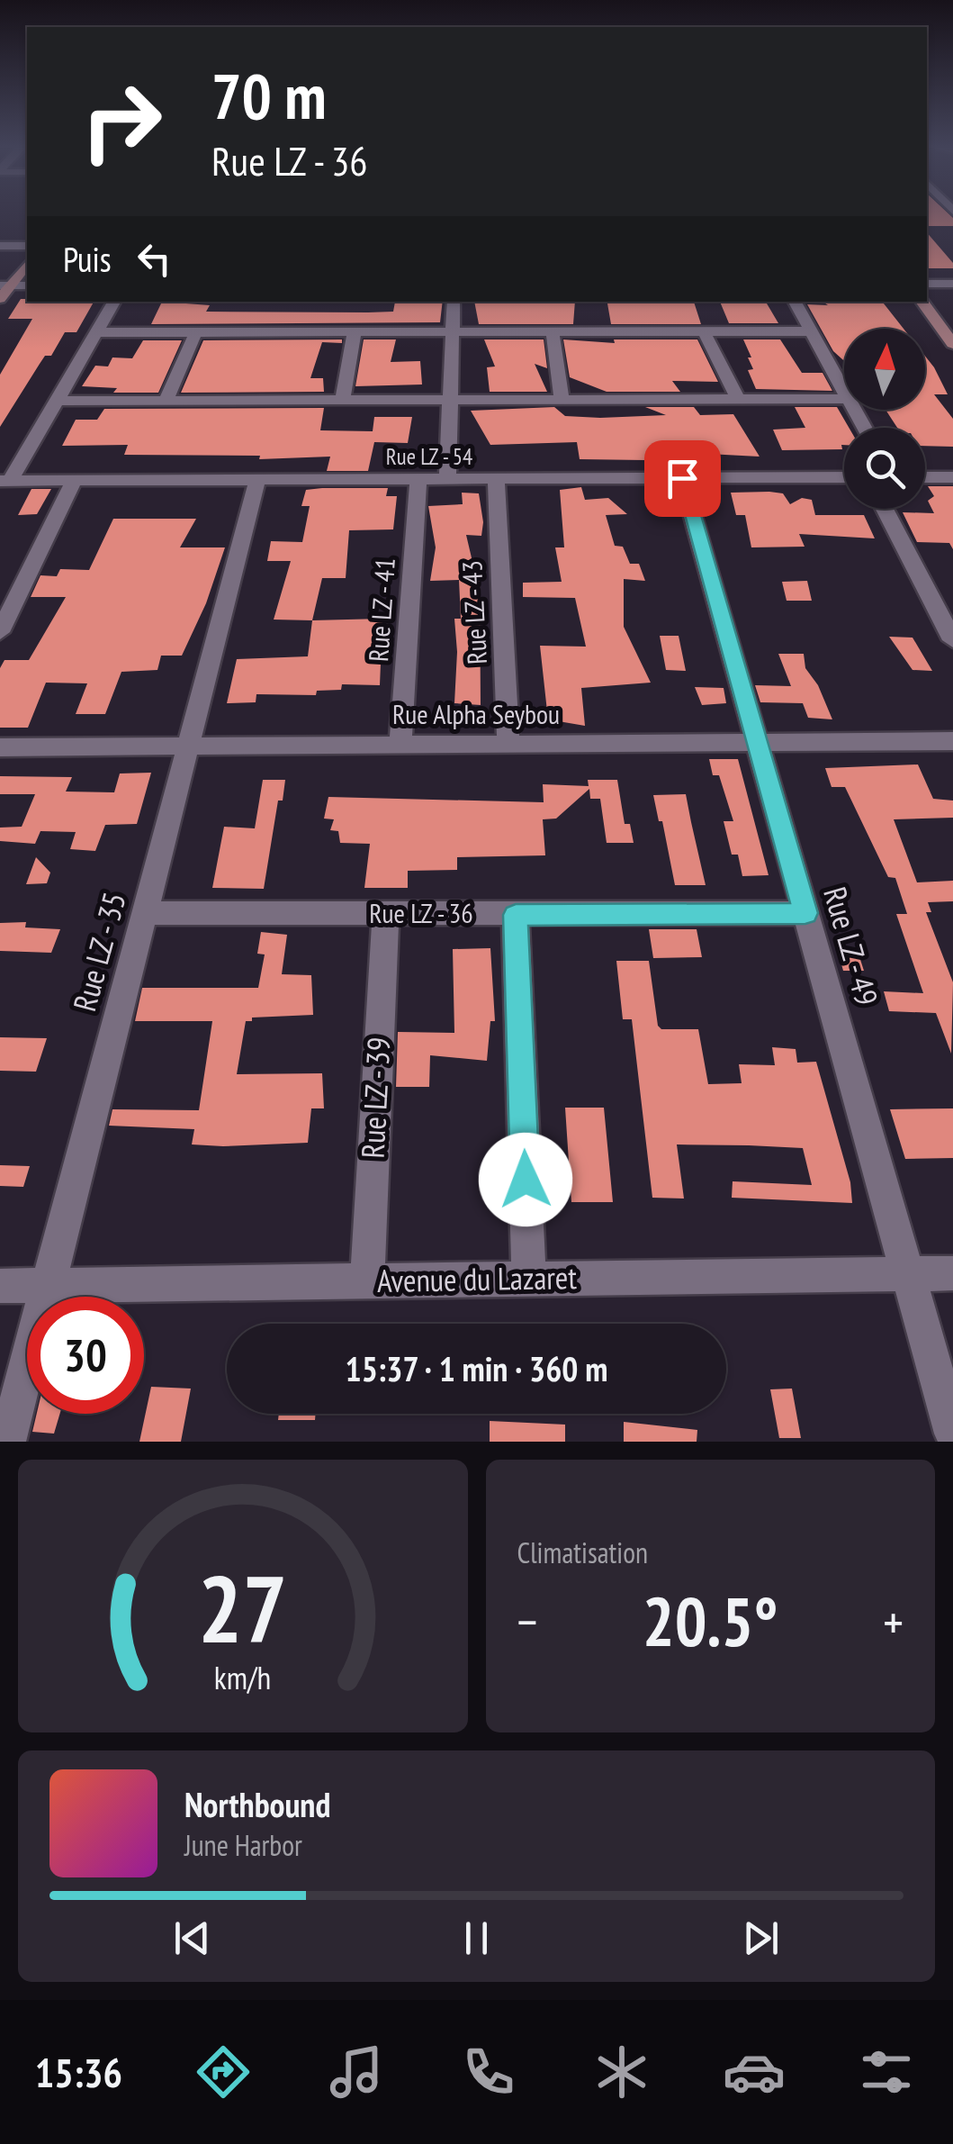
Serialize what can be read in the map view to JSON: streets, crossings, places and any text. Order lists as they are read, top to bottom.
{
  "streets": {
    "street": [
      "Rue LZ - 54",
      "Rue LZ - 41",
      "Rue LZ - 43",
      "Rue Alpha Seybou",
      "Rue LZ - 36",
      "Rue LZ - 49",
      "Rue LZ - 35",
      "Rue LZ - 39",
      "Avenue du Lazaret"
    ]
  },
  "crossings": [
    ["Rue LZ - 54", "Rue LZ - 41"],
    ["Rue LZ - 54", "Rue LZ - 43"],
    ["Rue LZ - 54", "Rue LZ - 49"],
    ["Rue LZ - 54", "Rue LZ - 35"],
    ["Rue LZ - 41", "Rue Alpha Seybou"],
    ["Rue LZ - 43", "Rue Alpha Seybou"],
    ["Rue Alpha Seybou", "Rue LZ - 49"],
    ["Rue Alpha Seybou", "Rue LZ - 35"],
    ["Rue LZ - 36", "Rue LZ - 49"],
    ["Rue LZ - 36", "Rue LZ - 35"],
    ["Rue LZ - 36", "Rue LZ - 39"],
    ["Rue LZ - 49", "Avenue du Lazaret"],
    ["Rue LZ - 35", "Avenue du Lazaret"],
    ["Rue LZ - 39", "Avenue du Lazaret"]
  ],
  "north": "top",
  "page": {
    "turn": ["70 m", "Rue LZ - 36"],
    "then": "Puis",
    "limit": "30",
    "trip": "15:37 · 1 min · 360 m",
    "tile": "Climatisation",
    "heat": ["−", "20.5°", "+"],
    "song": ["Northbound", "June Harbor"],
    "tabs": "15:36",
    "gauge": ["27", "km/h"]
  }
}
